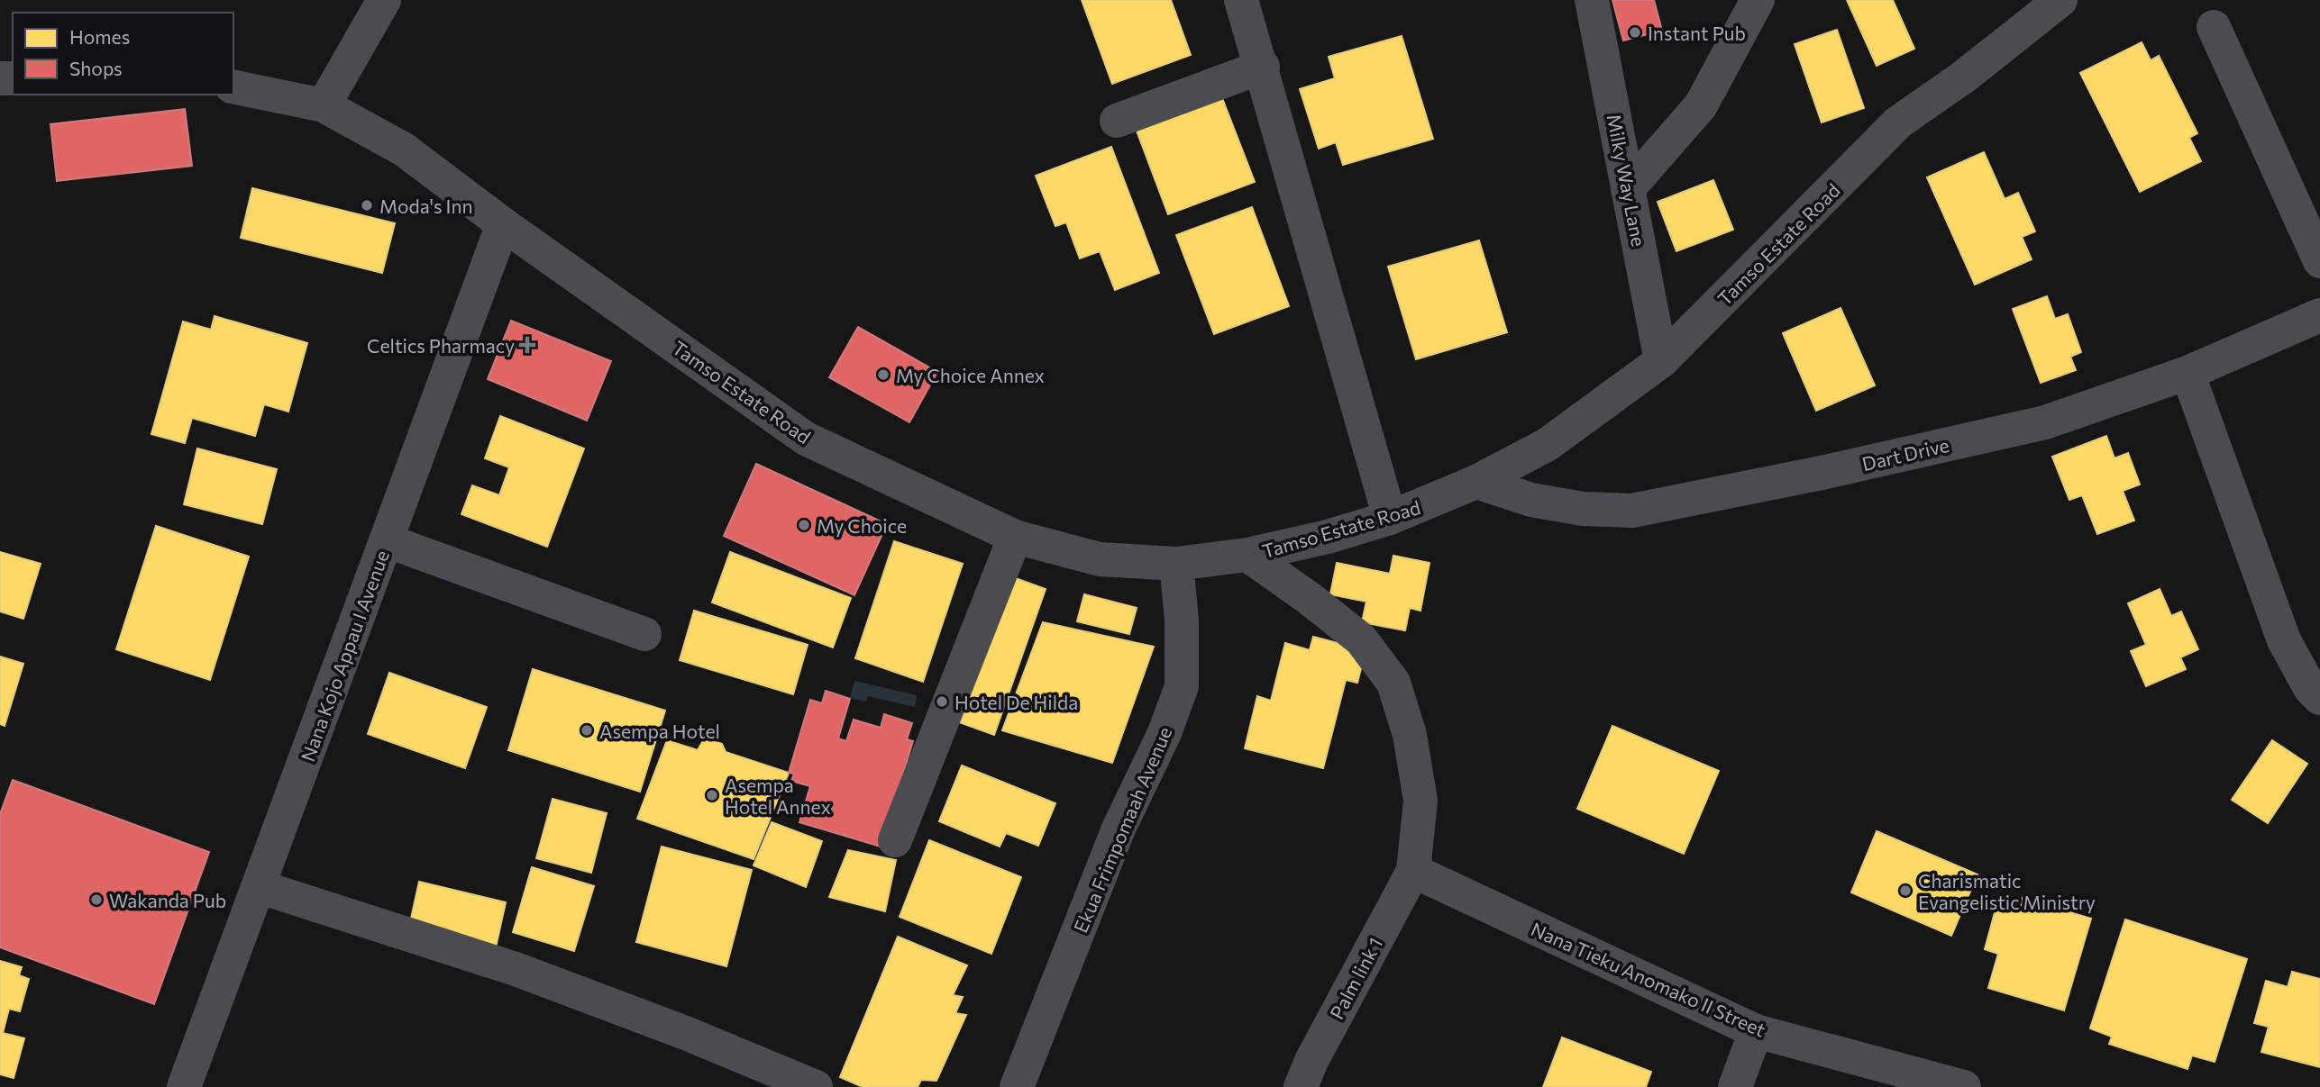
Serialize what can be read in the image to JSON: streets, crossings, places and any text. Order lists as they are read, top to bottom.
{
  "streets": {
    "street": [
      "Milky Way Lane",
      "Tamso Estate Road",
      "Dart Drive",
      "Nana Kojo Appau I Avenue",
      "Ekua Frimpomaah Avenue",
      "Palm link 1",
      "Nana Tieku Anomako II Street"
    ]
  },
  "crossings": [
    ["Milky Way Lane", "Tamso Estate Road"],
    ["Tamso Estate Road", "Dart Drive"],
    ["Tamso Estate Road", "Nana Kojo Appau I Avenue"],
    ["Tamso Estate Road", "Ekua Frimpomaah Avenue"],
    ["Palm link 1", "Nana Tieku Anomako II Street"]
  ],
  "places": {
    "other": [
      "Instant Pub",
      "Moda's Inn",
      "My Choice Annex",
      "My Choice",
      "Hotel De Hilda",
      "Asempa Hotel",
      "Asempa Hotel Annex",
      "Charismatic Evangelistic Ministry",
      "Wakanda Pub"
    ],
    "health": ["Celtics Pharmacy"]
  },
  "legend": ["Homes", "Shops"]
}
